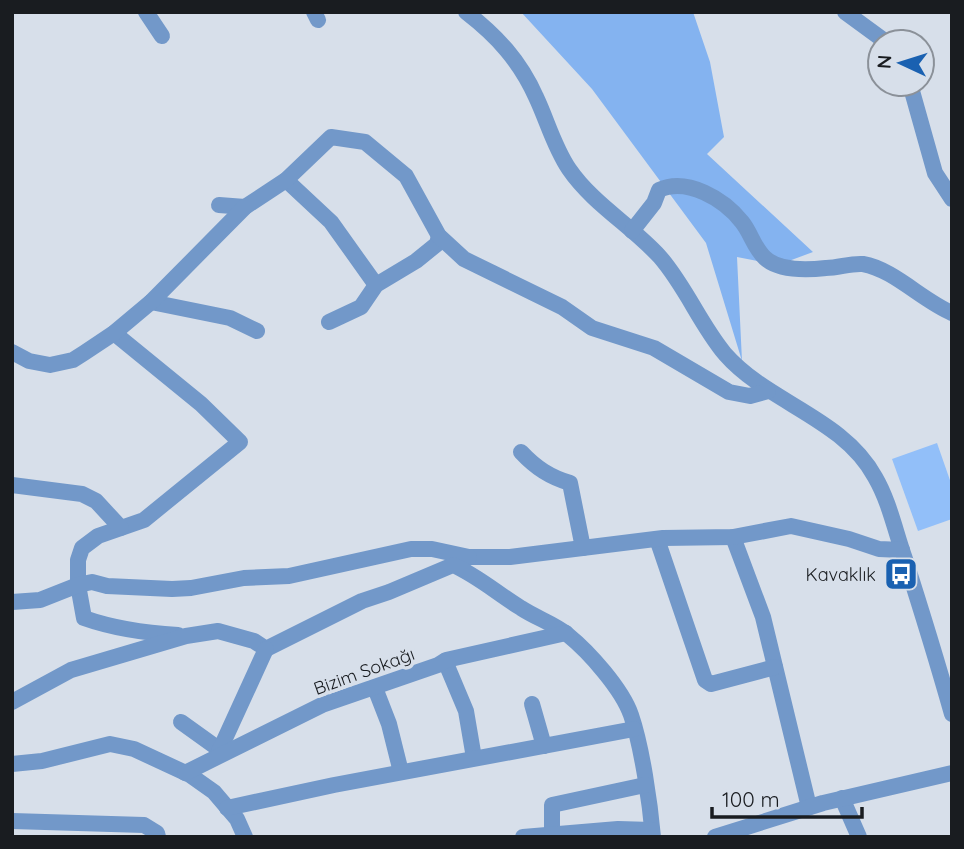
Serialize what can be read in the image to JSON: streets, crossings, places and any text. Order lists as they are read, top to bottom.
{
  "streets": {
    "street": ["Bizim Sokağı"]
  },
  "places": {
    "bus stop": ["Kavaklık"]
  },
  "scale_bar": "100 m",
  "north": "left"
}
